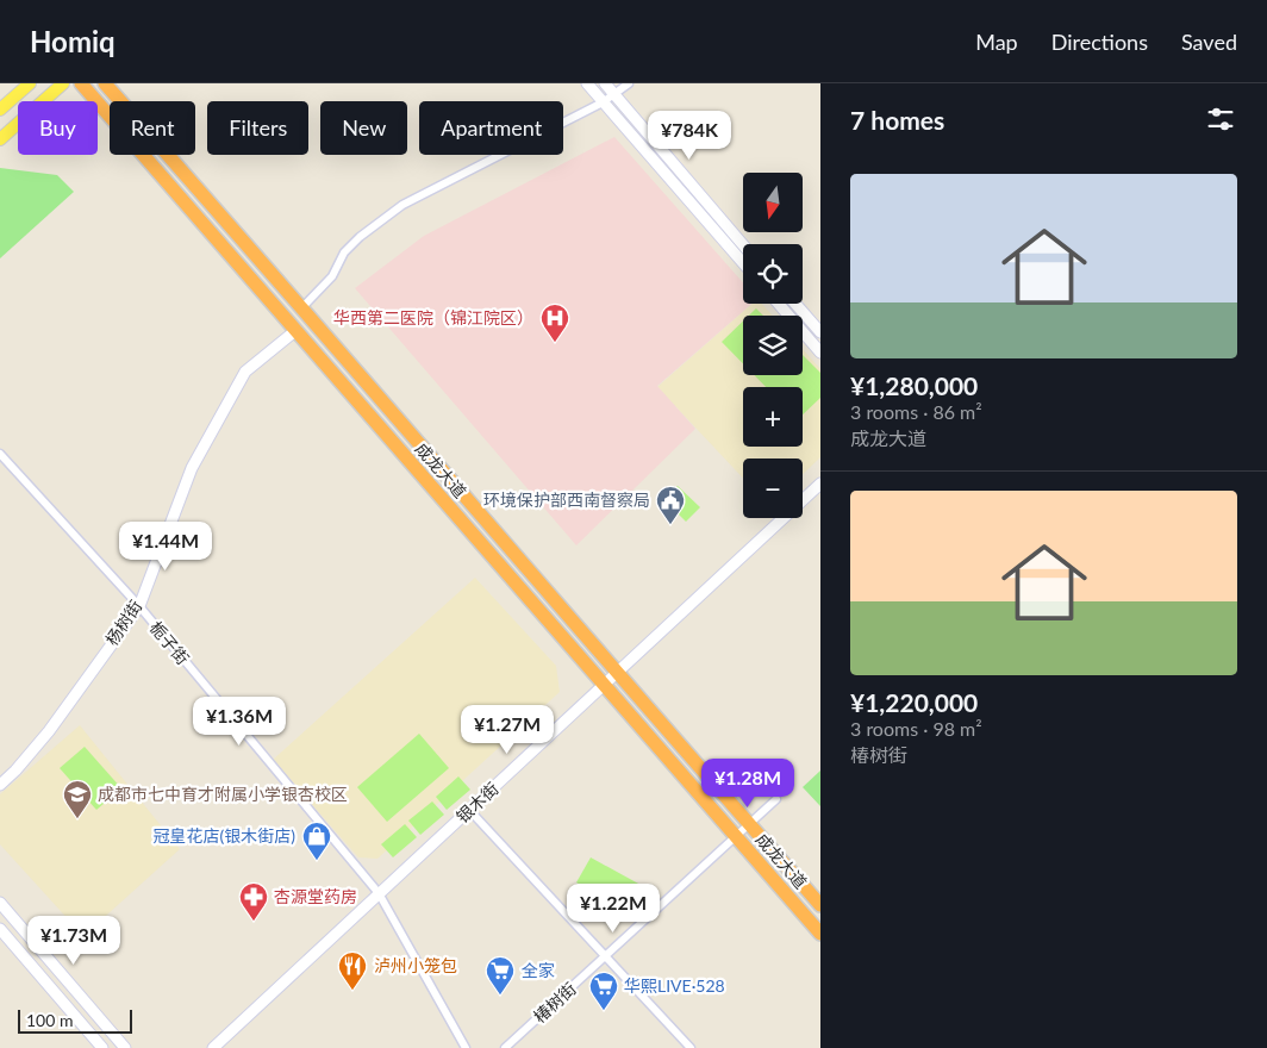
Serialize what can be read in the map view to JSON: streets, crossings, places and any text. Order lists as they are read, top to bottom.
{
  "streets": {
    "highway": ["成龙大道"],
    "street": [
      "杨树街",
      "栀子街",
      "银木街",
      "椿树街"
    ]
  },
  "crossings": [
    ["成龙大道", "杨树街"],
    ["成龙大道", "银木街"],
    ["成龙大道", "椿树街"],
    ["杨树街", "栀子街"],
    ["栀子街", "银木街"]
  ],
  "places": {
    "hospital": ["华西第二医院（锦江院区）"],
    "public building": ["环境保护部西南督察局"],
    "school or university": ["成都市七中育才附属小学银杏校区"],
    "shop": ["冠皇花店(银木街店)"],
    "pharmacy": ["杏源堂药房"],
    "restaurant": ["泸州小笼包"],
    "supermarket": ["全家", "华熙LIVE·528"]
  },
  "scale_bar": "100 m",
  "north": "bottom",
  "page": {
    "header": "Homiq",
    "nav": ["Map", "Directions", "Saved"],
    "heading": "7 homes",
    "chip": [
      "Buy",
      "Rent",
      "Filters",
      "New",
      "Apartment"
    ],
    "price": [
      "¥784K",
      "¥1.44M",
      "¥1.36M",
      "¥1.27M",
      "¥1.28M",
      "¥1.22M",
      "¥1.73M"
    ],
    "list": [
      {
        "name": "¥1,280,000",
        "note": "3 rooms · 86 m² · 成龙大道"
      },
      {
        "name": "¥1,220,000",
        "note": "3 rooms · 98 m² · 椿树街"
      }
    ],
    "map_buttons": ["+", "−"],
    "scale": "100 m"
  }
}
